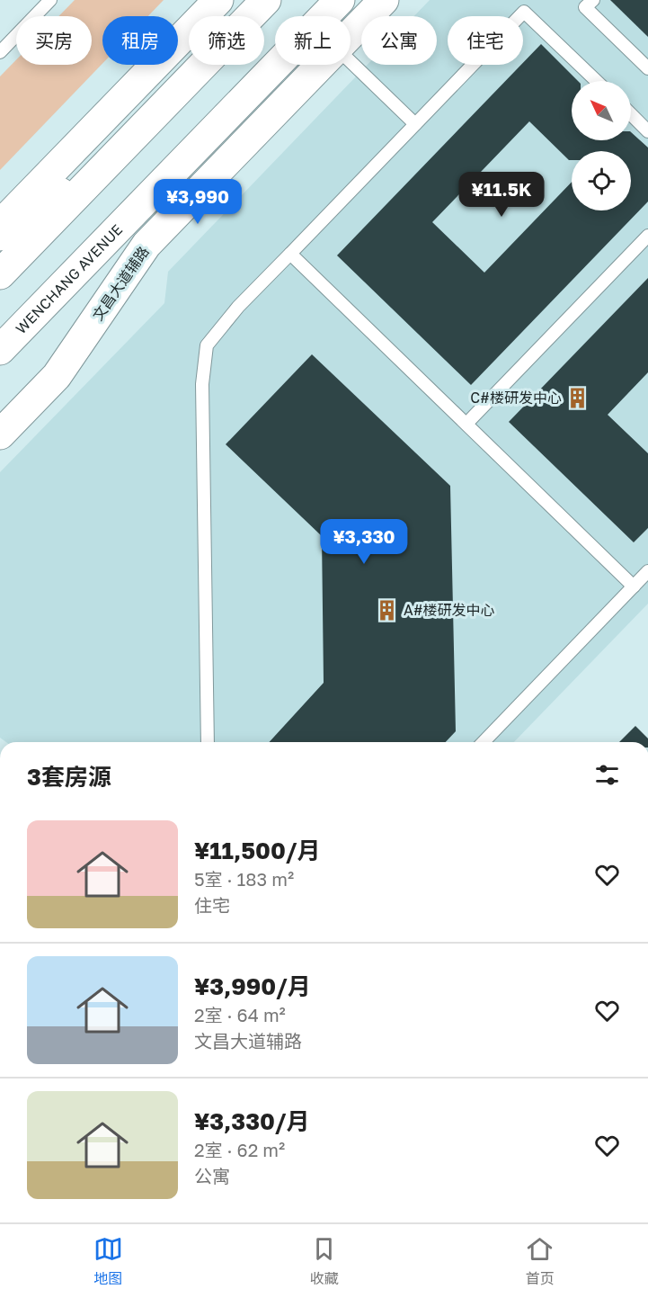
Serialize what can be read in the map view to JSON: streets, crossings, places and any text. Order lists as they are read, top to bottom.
{
  "streets": {
    "main road": ["WENCHANG AVENUE", "文昌大道辅路"]
  },
  "places": {
    "building": ["C#楼研发中心", "A#楼研发中心"]
  },
  "north": "top left",
  "page": {
    "chip": [
      "买房",
      "租房",
      "筛选",
      "新上",
      "公寓",
      "住宅"
    ],
    "price": ["¥11.5K", "¥3,990", "¥3,330"],
    "heading": "3套房源",
    "list": [
      {
        "name": "¥11,500/月",
        "note": "5室 · 183 m² · 住宅"
      },
      {
        "name": "¥3,990/月",
        "note": "2室 · 64 m² · 文昌大道辅路"
      },
      {
        "name": "¥3,330/月",
        "note": "2室 · 62 m² · 公寓"
      }
    ],
    "tabs": ["地图", "收藏", "首页"]
  }
}
